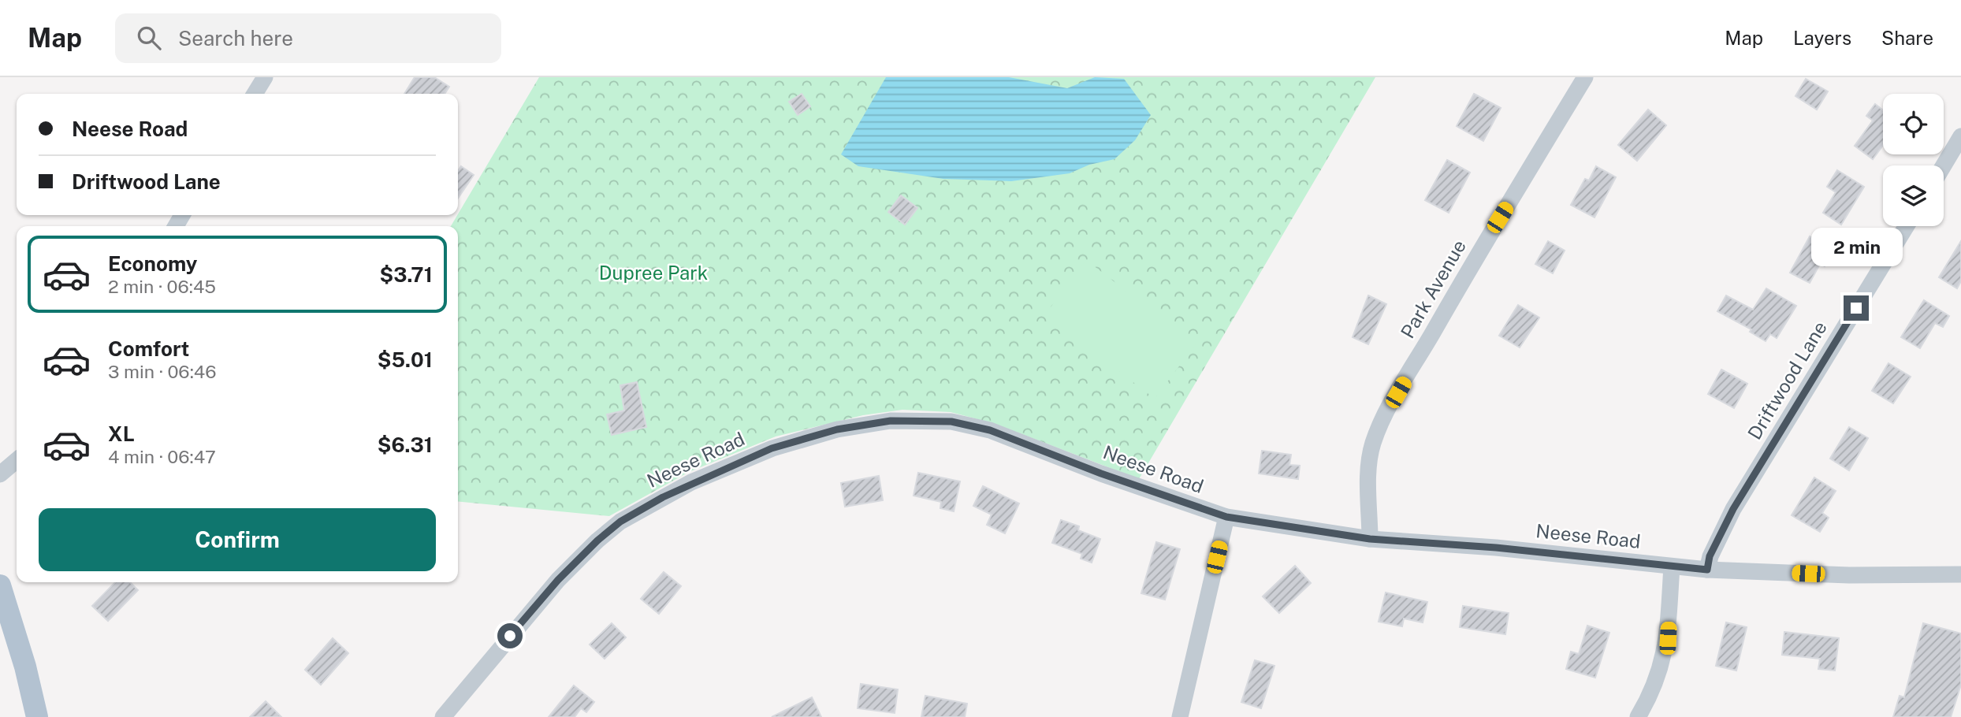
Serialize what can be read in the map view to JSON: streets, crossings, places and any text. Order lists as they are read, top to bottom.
{
  "streets": {
    "street": ["Park Avenue", "Driftwood Lane", "Neese Road"]
  },
  "crossings": [
    ["Park Avenue", "Neese Road"],
    ["Driftwood Lane", "Neese Road"]
  ],
  "parks": ["Dupree Park"],
  "page": {
    "header": "Map",
    "search": "Search here",
    "nav": ["Map", "Layers", "Share"],
    "banner": ["Neese Road", "Driftwood Lane"],
    "bubble": "2 min",
    "list": [
      {
        "name": "Economy",
        "note": "2 min · 06:45",
        "value": "$3.71"
      },
      {
        "name": "Comfort",
        "note": "3 min · 06:46",
        "value": "$5.01"
      },
      {
        "name": "XL",
        "note": "4 min · 06:47",
        "value": "$6.31"
      }
    ],
    "buttons": "Confirm"
  }
}
